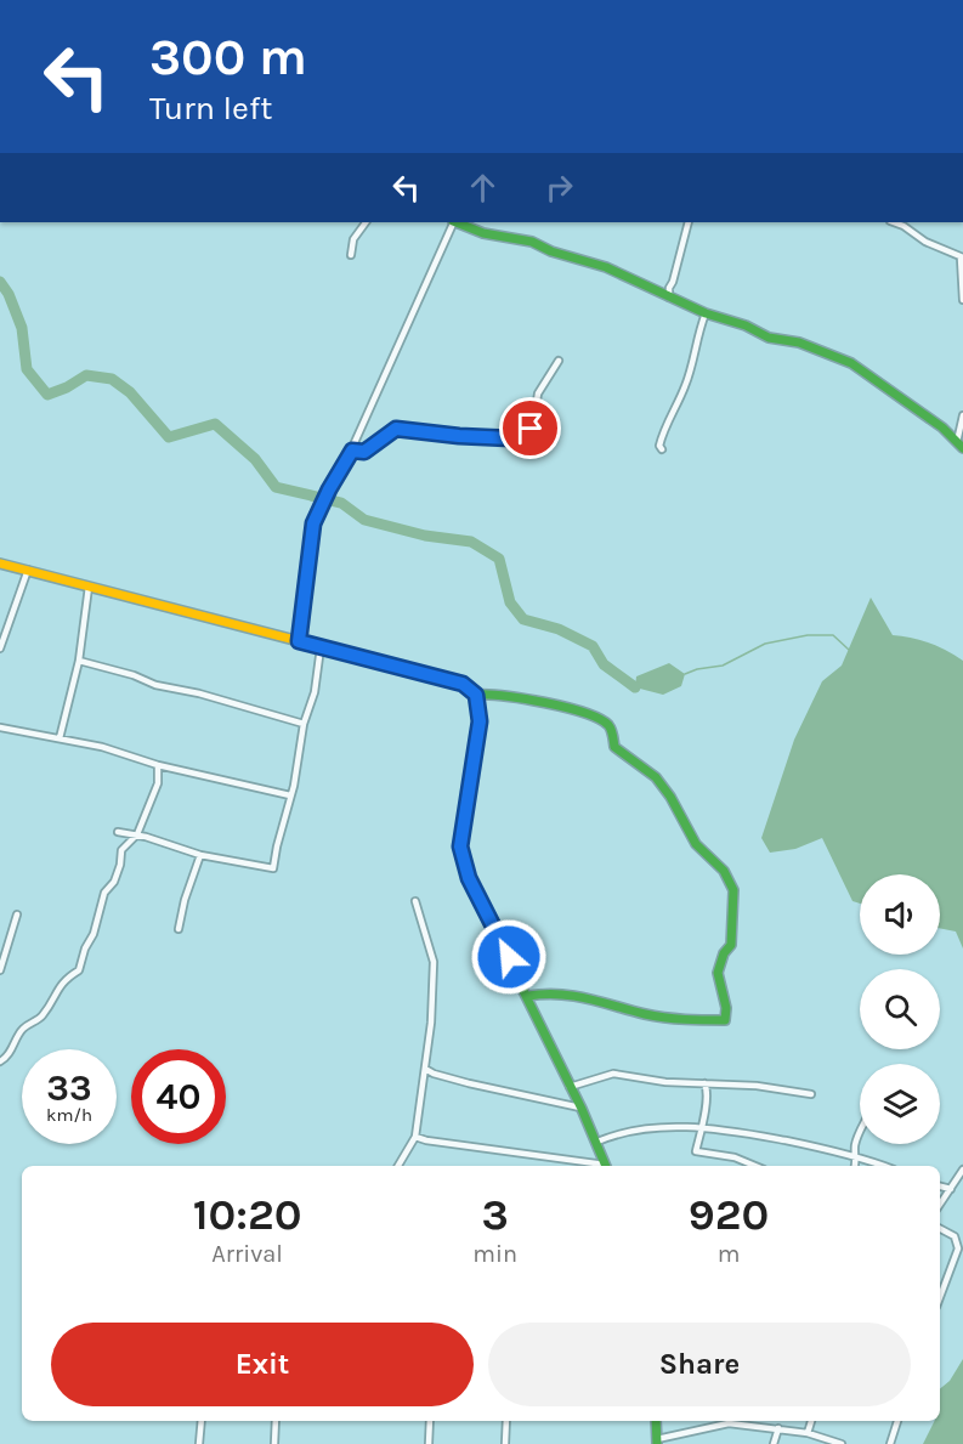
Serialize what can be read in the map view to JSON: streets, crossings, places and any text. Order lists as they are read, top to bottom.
{
  "page": {
    "turn": ["300 m", "Turn left"],
    "speed": "33 km/h",
    "limit": "40",
    "eta": [
      "10:20",
      "Arrival",
      "3",
      "min",
      "920",
      "m"
    ],
    "buttons": ["Exit", "Share"]
  }
}
